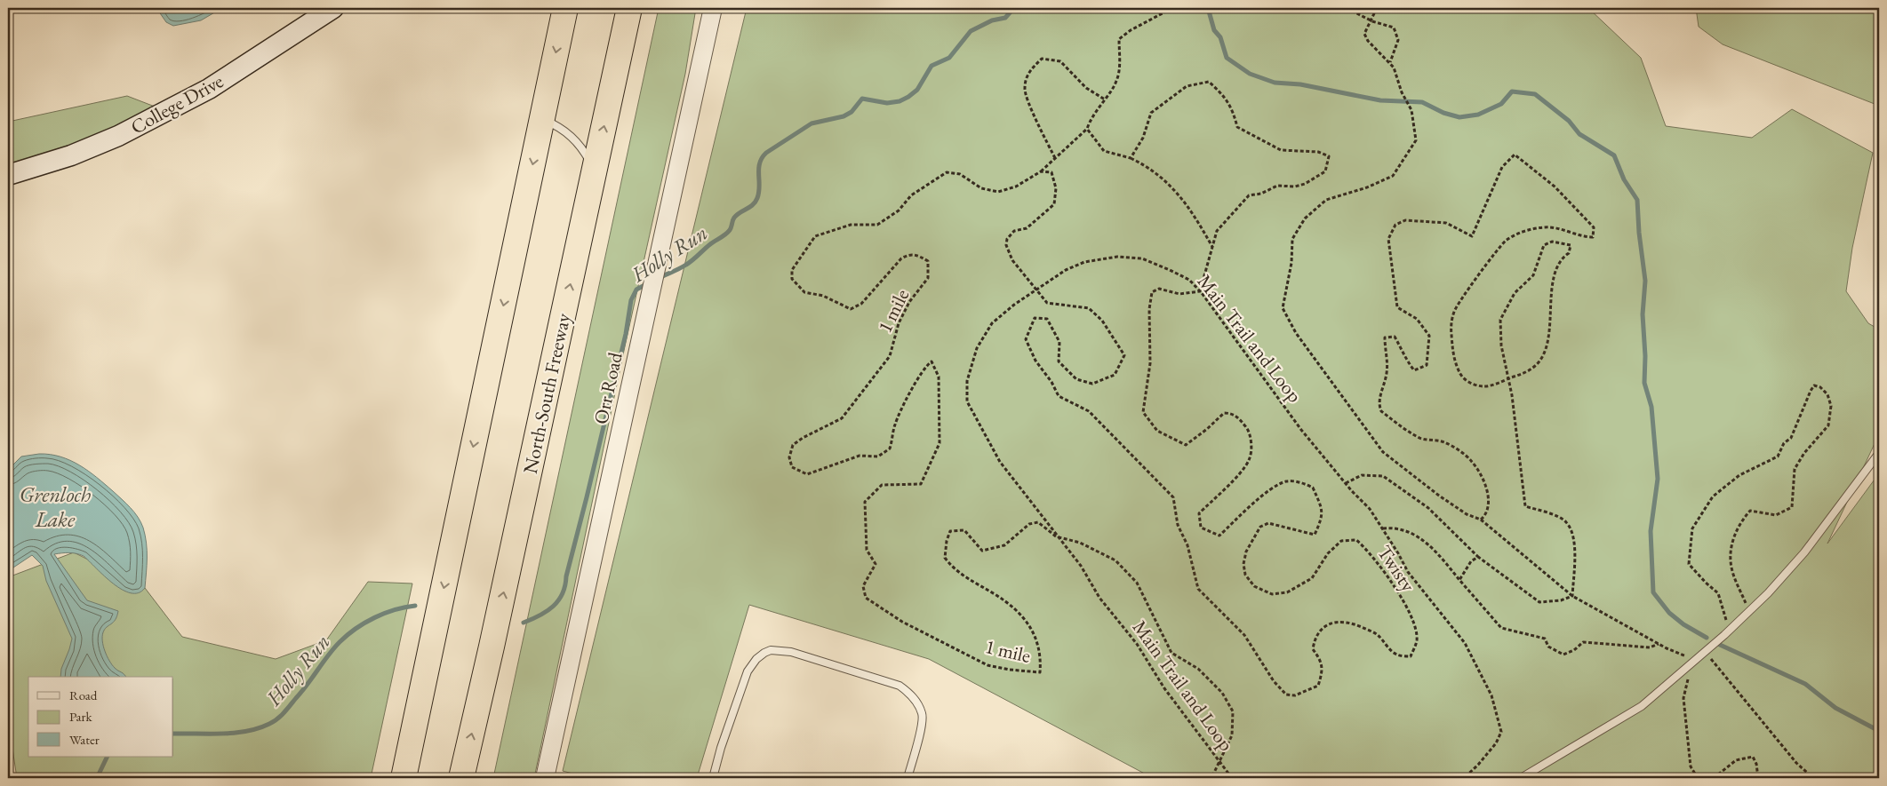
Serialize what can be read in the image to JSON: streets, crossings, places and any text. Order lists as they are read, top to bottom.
{
  "streets": {
    "highway": ["North-South Freeway"],
    "main road": ["College Drive"],
    "street": ["Orr Road"],
    "path": ["1 mile", "Main Trail and Loop", "Twisty"]
  },
  "crossings": [
    ["1 mile", "Main Trail and Loop"],
    ["Main Trail and Loop", "Twisty"]
  ],
  "water": ["Holly Run", "Grenloch Lake"],
  "legend": ["Road", "Park", "Water"]
}
